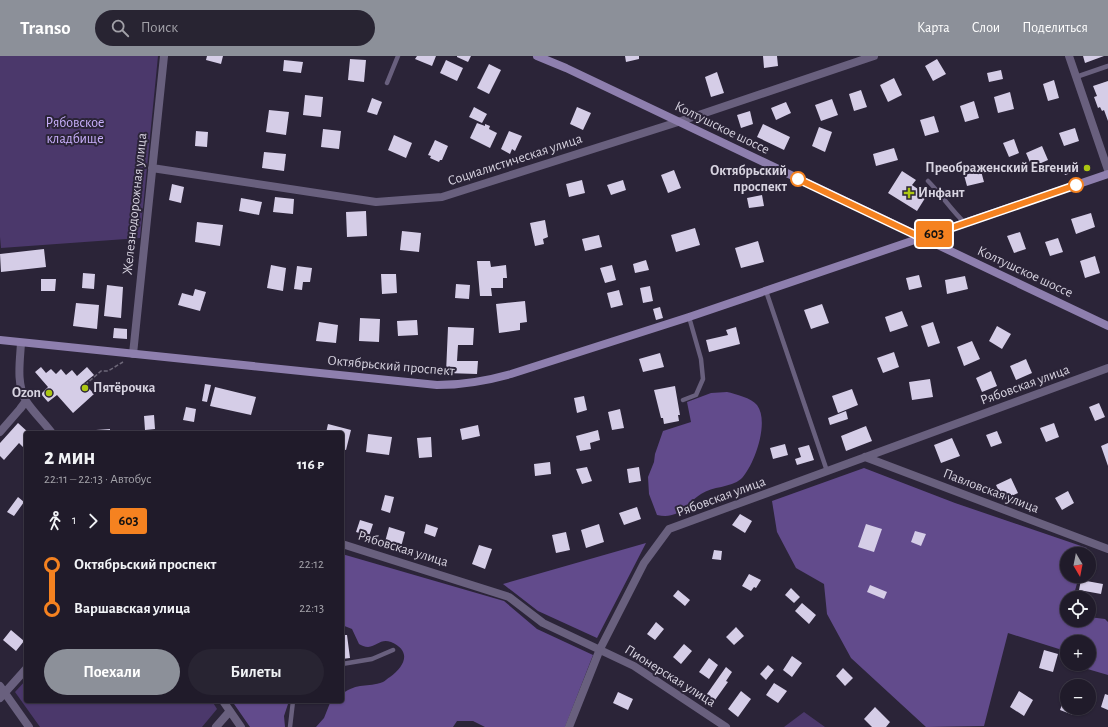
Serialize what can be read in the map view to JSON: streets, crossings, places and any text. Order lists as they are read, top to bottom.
{
  "streets": {
    "street": [
      "Колтушское шоссе",
      "Социалистическая улица",
      "Железнодорожная улица",
      "Октябрьский проспект",
      "Рябовская улица",
      "Павловская улица",
      "Пионерская улица"
    ]
  },
  "crossings": [
    ["Колтушское шоссе", "Социалистическая улица"],
    ["Колтушское шоссе", "Октябрьский проспект"],
    ["Социалистическая улица", "Железнодорожная улица"],
    ["Железнодорожная улица", "Октябрьский проспект"],
    ["Рябовская улица", "Павловская улица"],
    ["Рябовская улица", "Пионерская улица"]
  ],
  "parks": ["Рябовское кладбище"],
  "places": {
    "other": [
      "Преображенский Евгений",
      "Октябрьский проспект",
      "Пятёрочка",
      "Ozon"
    ],
    "health": ["Инфант"]
  },
  "lines": ["bus line 603"],
  "north": "bottom",
  "page": {
    "header": "Transo",
    "search": "Поиск",
    "nav": ["Карта", "Слои", "Поделиться"],
    "on_map": "603",
    "heading": ["2 мин", "22:11 – 22:13 · Автобус", "116 ₽"],
    "legs": ["1", "603"],
    "list": [
      {
        "name": "Октябрьский проспект",
        "value": "22:12"
      },
      {
        "name": "Варшавская улица",
        "value": "22:13"
      }
    ],
    "map_buttons": ["+", "−"],
    "buttons": ["Поехали", "Билеты"]
  }
}
